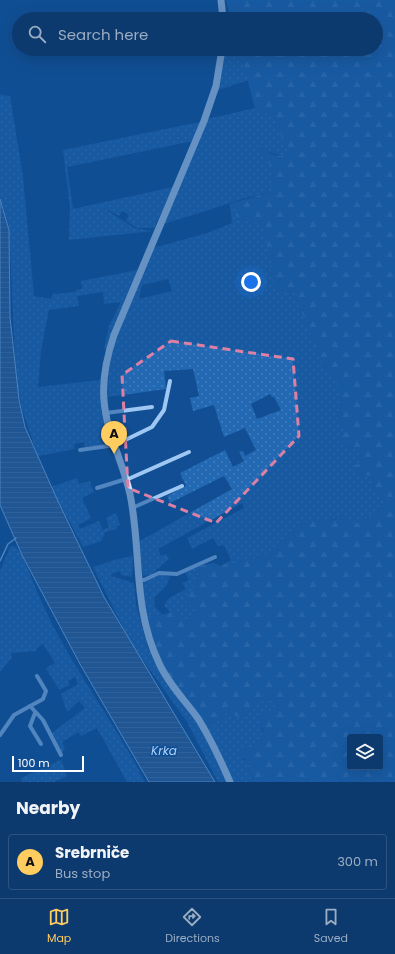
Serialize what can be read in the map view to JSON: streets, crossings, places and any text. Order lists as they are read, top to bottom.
{
  "water": ["Krka"],
  "scale_bar": "100 m",
  "page": {
    "search": "Search here",
    "pins": "A",
    "scale": "100 m",
    "heading": "Nearby",
    "list": [
      {
        "mark": "A",
        "name": "Srebrniče",
        "note": "Bus stop",
        "value": "300 m"
      }
    ],
    "nav": ["Map", "Directions", "Saved"]
  }
}
